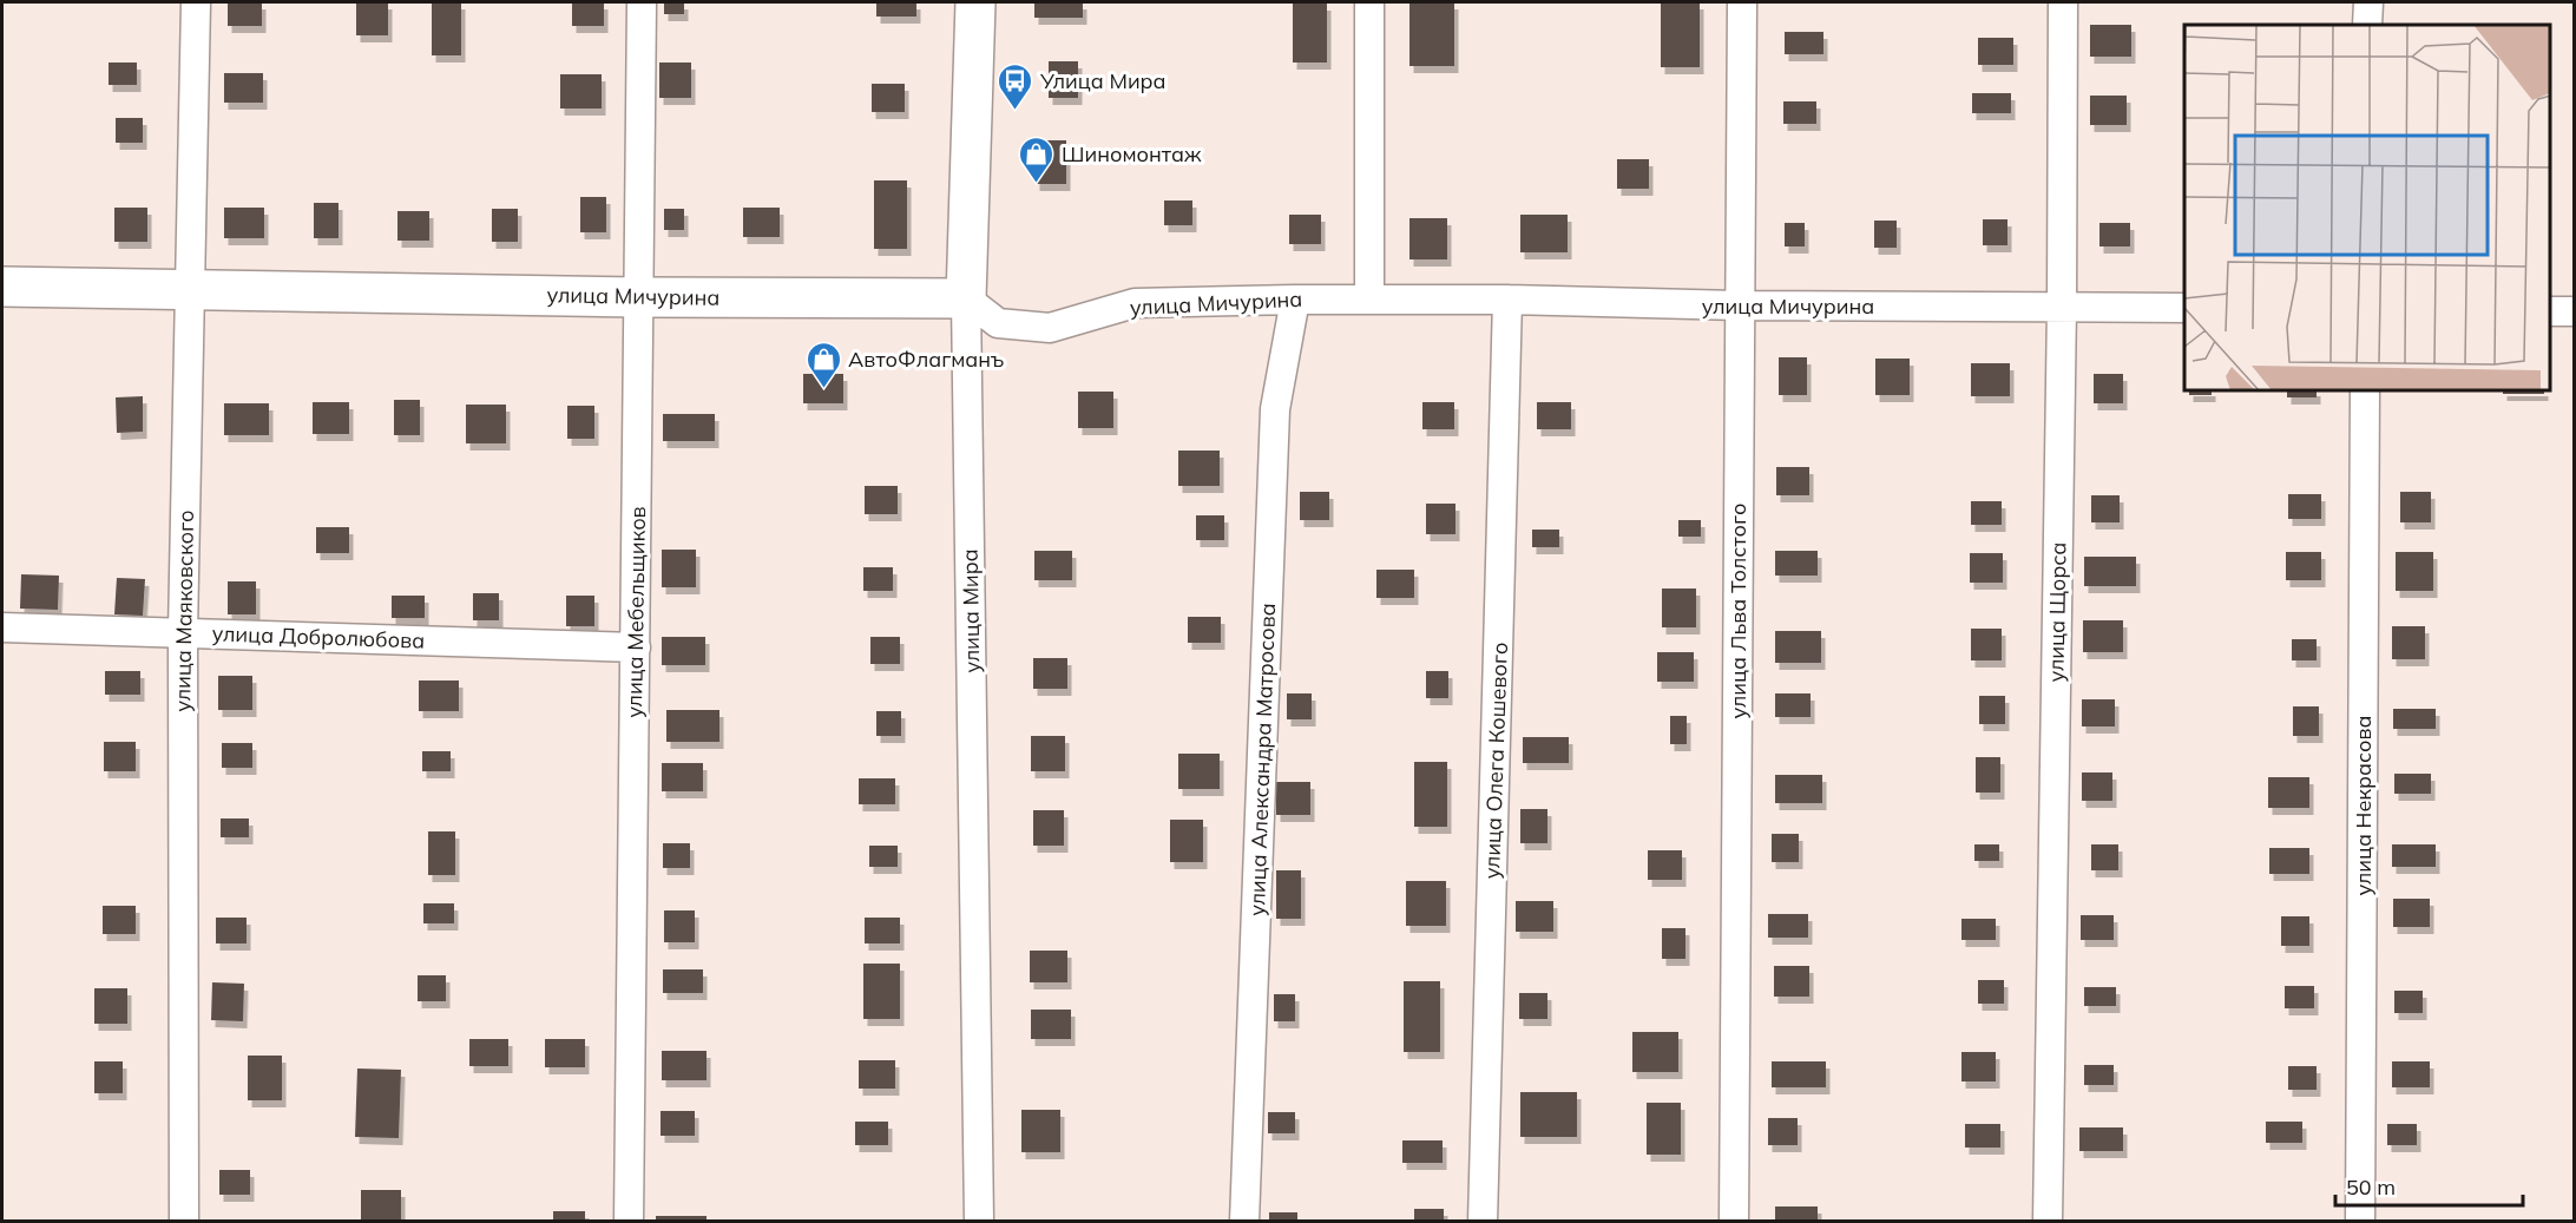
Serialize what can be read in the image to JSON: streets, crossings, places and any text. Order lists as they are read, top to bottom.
{
  "streets": {
    "street": [
      "улица Мичурина",
      "улица Маяковского",
      "улица Мира",
      "улица Льва Толстого",
      "улица Мебельщиков",
      "улица Щорса",
      "улица Добролюбова",
      "улица Александра Матросова",
      "улица Олега Кошевого",
      "улица Некрасова"
    ]
  },
  "crossings": [
    ["улица Мичурина", "улица Маяковского"],
    ["улица Мичурина", "улица Мира"],
    ["улица Мичурина", "улица Льва Толстого"],
    ["улица Мичурина", "улица Мебельщиков"],
    ["улица Мичурина", "улица Щорса"],
    ["улица Мичурина", "улица Александра Матросова"],
    ["улица Мичурина", "улица Олега Кошевого"],
    ["улица Маяковского", "улица Добролюбова"],
    ["улица Мебельщиков", "улица Добролюбова"]
  ],
  "places": {
    "bus stop": ["Улица Мира"],
    "shop": ["Шиномонтаж", "АвтоФлагманъ"]
  },
  "scale_bar": "50 m"
}
